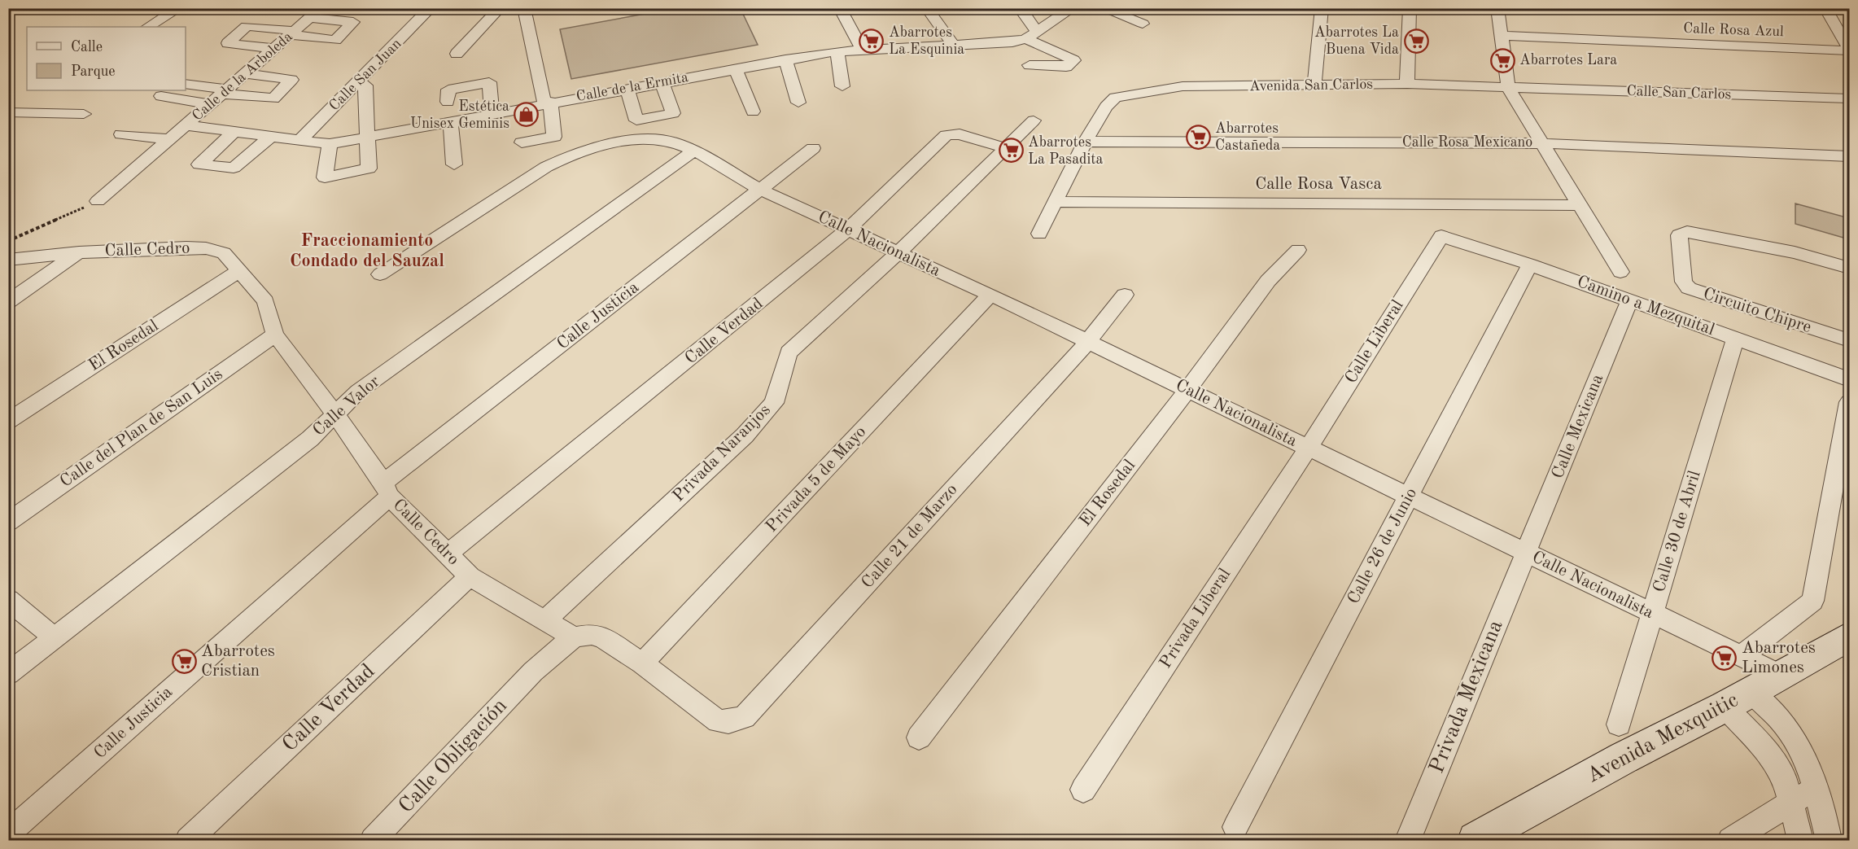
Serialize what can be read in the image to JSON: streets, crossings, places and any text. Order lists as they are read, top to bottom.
{
  "streets": {
    "main road": ["Avenida Mexquitic"],
    "street": [
      "Calle Rosa Azul",
      "Calle San Juan",
      "Calle de la Arboleda",
      "Avenida San Carlos",
      "Calle de la Ermita",
      "Calle San Carlos",
      "Calle Rosa Mexicano",
      "Calle Rosa Vasca",
      "Calle Nacionalista",
      "Calle Cedro",
      "Camino a Mezquital",
      "Circuito Chipre",
      "Calle Justicia",
      "Calle Verdad",
      "Calle Liberal",
      "El Rosedal",
      "Calle Valor",
      "Calle Mexicana",
      "Calle del Plan de San Luis",
      "Privada Naranjos",
      "Privada 5 de Mayo",
      "Calle 30 de Abril",
      "Calle 21 de Marzo",
      "Calle 26 de Junio",
      "Privada Liberal",
      "Privada Mexicana",
      "Calle Obligación"
    ]
  },
  "crossings": [
    ["Calle San Juan", "Calle de la Ermita"],
    ["Calle de la Arboleda", "Calle de la Ermita"],
    ["Avenida San Carlos", "Calle San Carlos"],
    ["Avenida San Carlos", "Calle Rosa Mexicano"],
    ["Calle Nacionalista", "Calle Justicia"],
    ["Calle Nacionalista", "Calle Verdad"],
    ["Calle Nacionalista", "Calle Liberal"],
    ["Calle Nacionalista", "El Rosedal"],
    ["Calle Nacionalista", "Calle Valor"],
    ["Calle Nacionalista", "Calle Mexicana"],
    ["Calle Nacionalista", "Privada Naranjos"],
    ["Calle Nacionalista", "Privada 5 de Mayo"],
    ["Calle Nacionalista", "Calle 30 de Abril"],
    ["Calle Nacionalista", "Calle 21 de Marzo"],
    ["Calle Nacionalista", "Calle 26 de Junio"],
    ["Calle Nacionalista", "Privada Liberal"],
    ["Calle Nacionalista", "Privada Mexicana"],
    ["Calle Nacionalista", "Avenida Mexquitic"],
    ["Calle Cedro", "Calle Justicia"],
    ["Calle Cedro", "Calle Verdad"],
    ["Calle Cedro", "El Rosedal"],
    ["Calle Cedro", "Calle Valor"],
    ["Calle Cedro", "Calle del Plan de San Luis"],
    ["Calle Cedro", "Privada Naranjos"],
    ["Calle Cedro", "Calle Obligación"],
    ["Camino a Mezquital", "Calle Liberal"],
    ["Camino a Mezquital", "Calle Mexicana"],
    ["Camino a Mezquital", "Calle 30 de Abril"],
    ["Camino a Mezquital", "Calle 26 de Junio"],
    ["Calle Verdad", "Privada Naranjos"],
    ["Calle Liberal", "Privada Liberal"],
    ["Calle Mexicana", "Privada Mexicana"],
    ["Privada 5 de Mayo", "Calle 21 de Marzo"]
  ],
  "districts": ["Fraccionamiento Condado del Sauzal"],
  "places": {
    "supermarket": [
      "Abarrotes La Esquinia",
      "Abarrotes La Buena Vida",
      "Abarrotes Lara",
      "Abarrotes Castañeda",
      "Abarrotes La Pasadita",
      "Abarrotes Limones",
      "Abarrotes Cristian"
    ],
    "shop": ["Estética Unisex Geminis"]
  },
  "legend": ["Calle", "Parque"]
}
